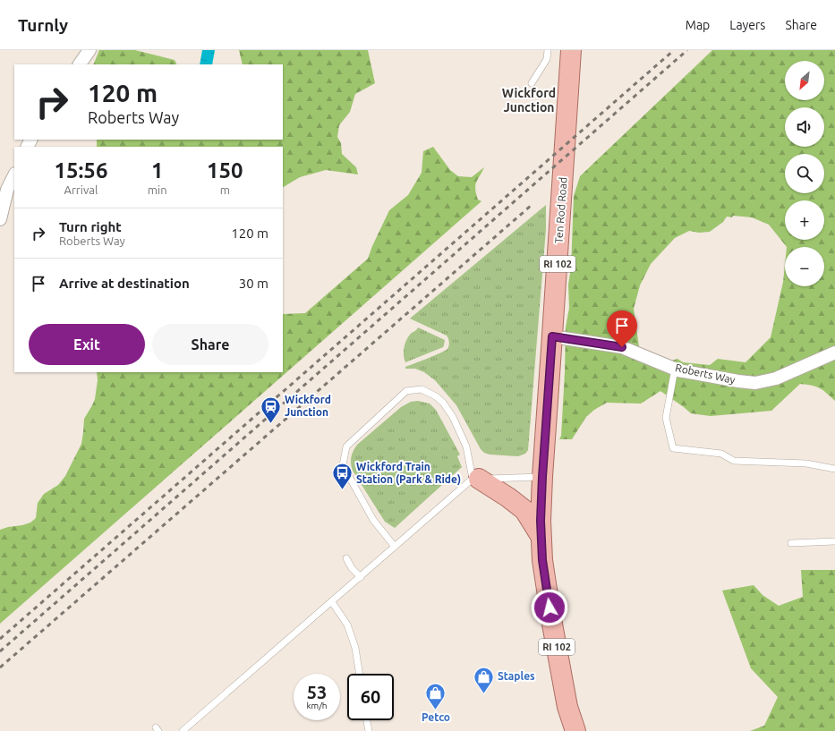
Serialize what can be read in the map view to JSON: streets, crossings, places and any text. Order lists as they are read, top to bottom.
{
  "streets": {
    "main road": ["Ten Rod Road", "RI 102"],
    "street": ["Roberts Way"]
  },
  "crossings": [
    ["Ten Rod Road", "Roberts Way"]
  ],
  "districts": ["Wickford Junction"],
  "places": {
    "station": ["Wickford Junction"],
    "bus stop": ["Wickford Train Station (Park & Ride)"],
    "shop": ["Staples", "Petco"]
  },
  "north": "bottom left",
  "page": {
    "header": "Turnly",
    "nav": ["Map", "Layers", "Share"],
    "map_buttons": ["+", "−"],
    "turn": ["120 m", "Roberts Way"],
    "eta": [
      "15:56",
      "Arrival",
      "1",
      "min",
      "150",
      "m"
    ],
    "list": [
      {
        "name": "Turn right",
        "note": "Roberts Way",
        "value": "120 m"
      },
      {
        "name": "Arrive at destination",
        "value": "30 m"
      }
    ],
    "buttons": ["Exit", "Share"],
    "speed": "53 km/h",
    "limit": "60"
  }
}
